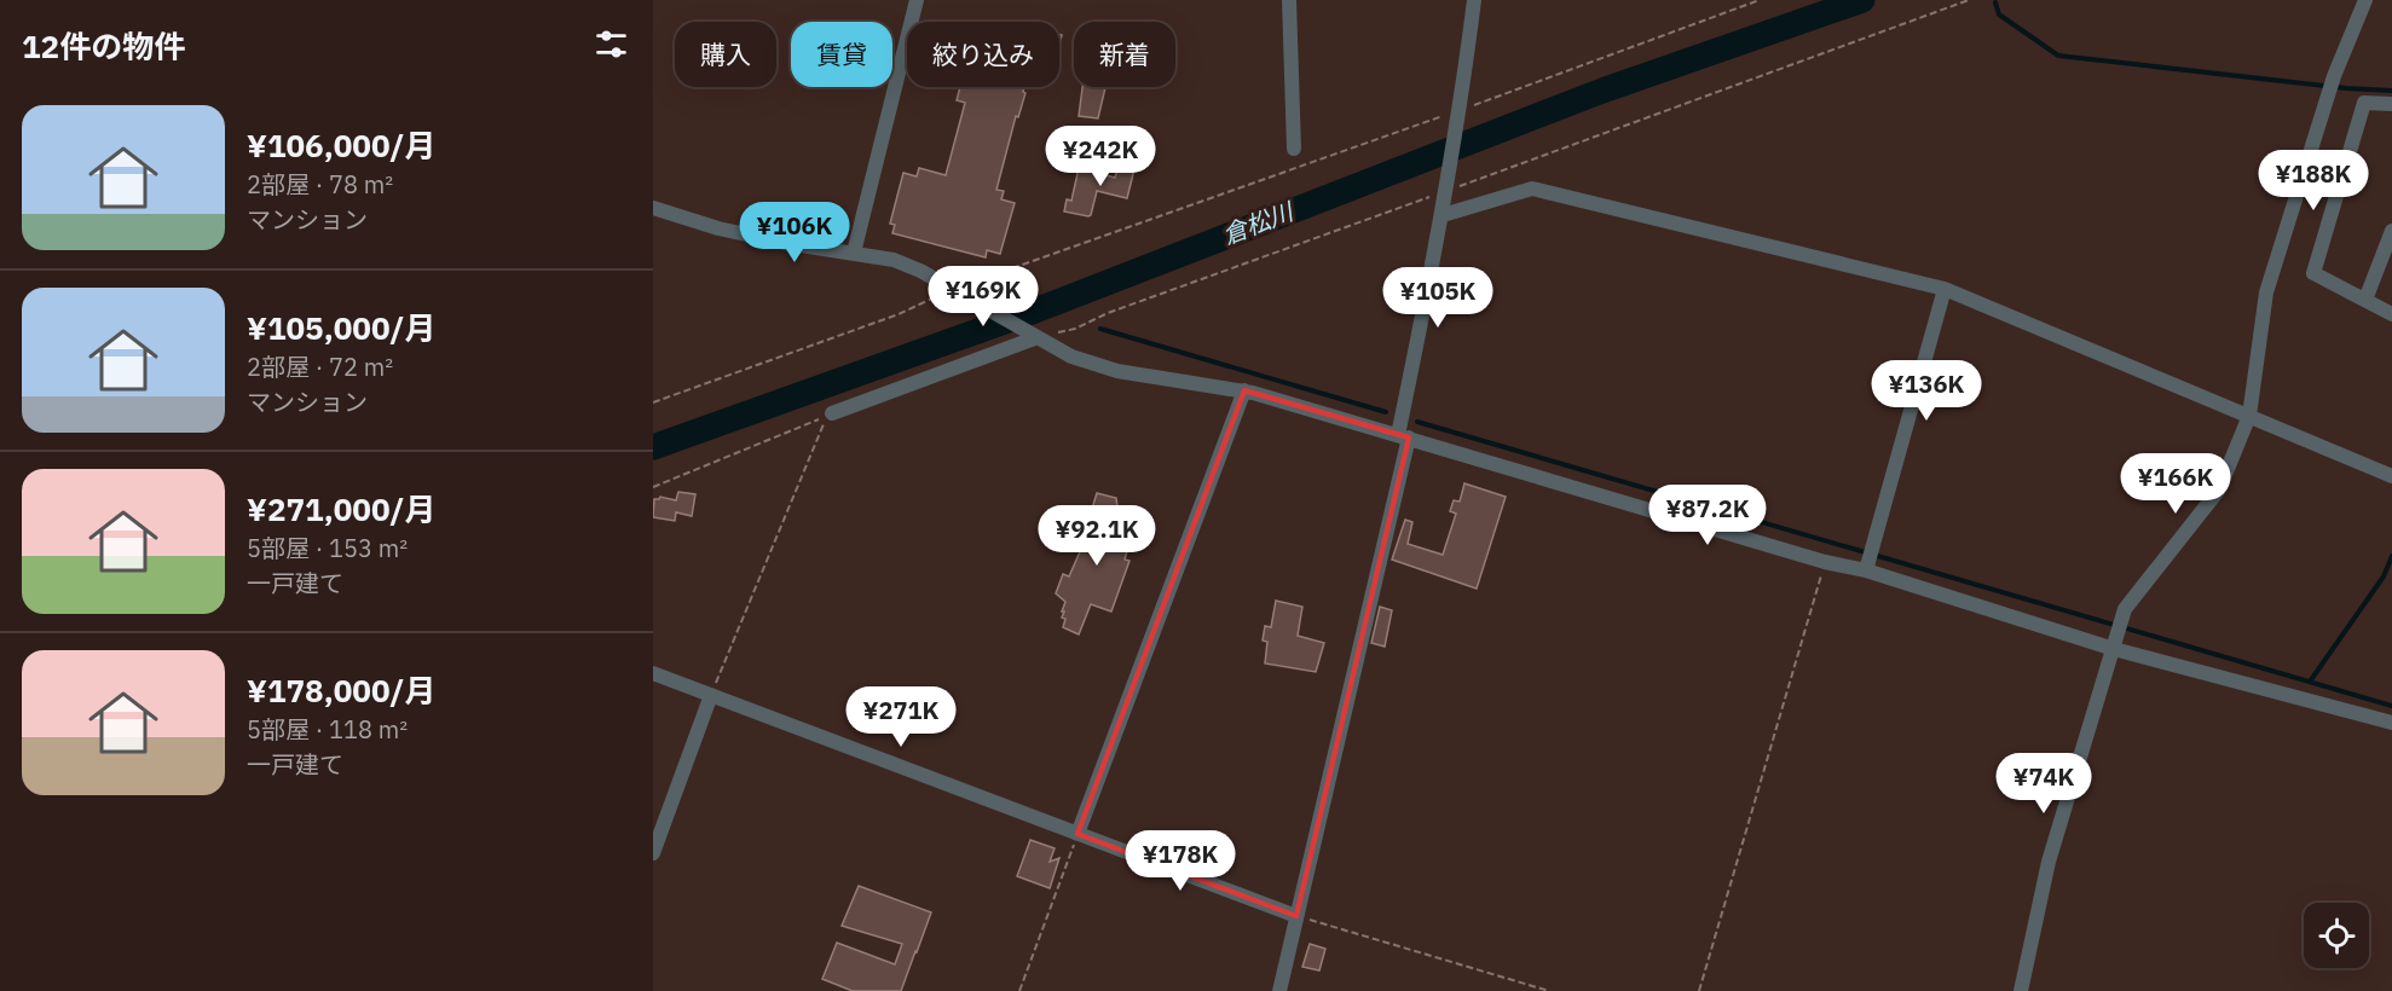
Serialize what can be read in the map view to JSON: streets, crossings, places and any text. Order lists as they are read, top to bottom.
{
  "water": ["倉松川"],
  "page": {
    "heading": "12件の物件",
    "chip": [
      "購入",
      "賃貸",
      "絞り込み",
      "新着"
    ],
    "list": [
      {
        "name": "¥106,000/月",
        "note": "2部屋 · 78 m² · マンション"
      },
      {
        "name": "¥105,000/月",
        "note": "2部屋 · 72 m² · マンション"
      },
      {
        "name": "¥271,000/月",
        "note": "5部屋 · 153 m² · 一戸建て"
      },
      {
        "name": "¥178,000/月",
        "note": "5部屋 · 118 m² · 一戸建て"
      }
    ],
    "price": [
      "¥242K",
      "¥188K",
      "¥106K",
      "¥169K",
      "¥105K",
      "¥136K",
      "¥166K",
      "¥87.2K",
      "¥92.1K",
      "¥271K",
      "¥74K",
      "¥178K"
    ]
  }
}
